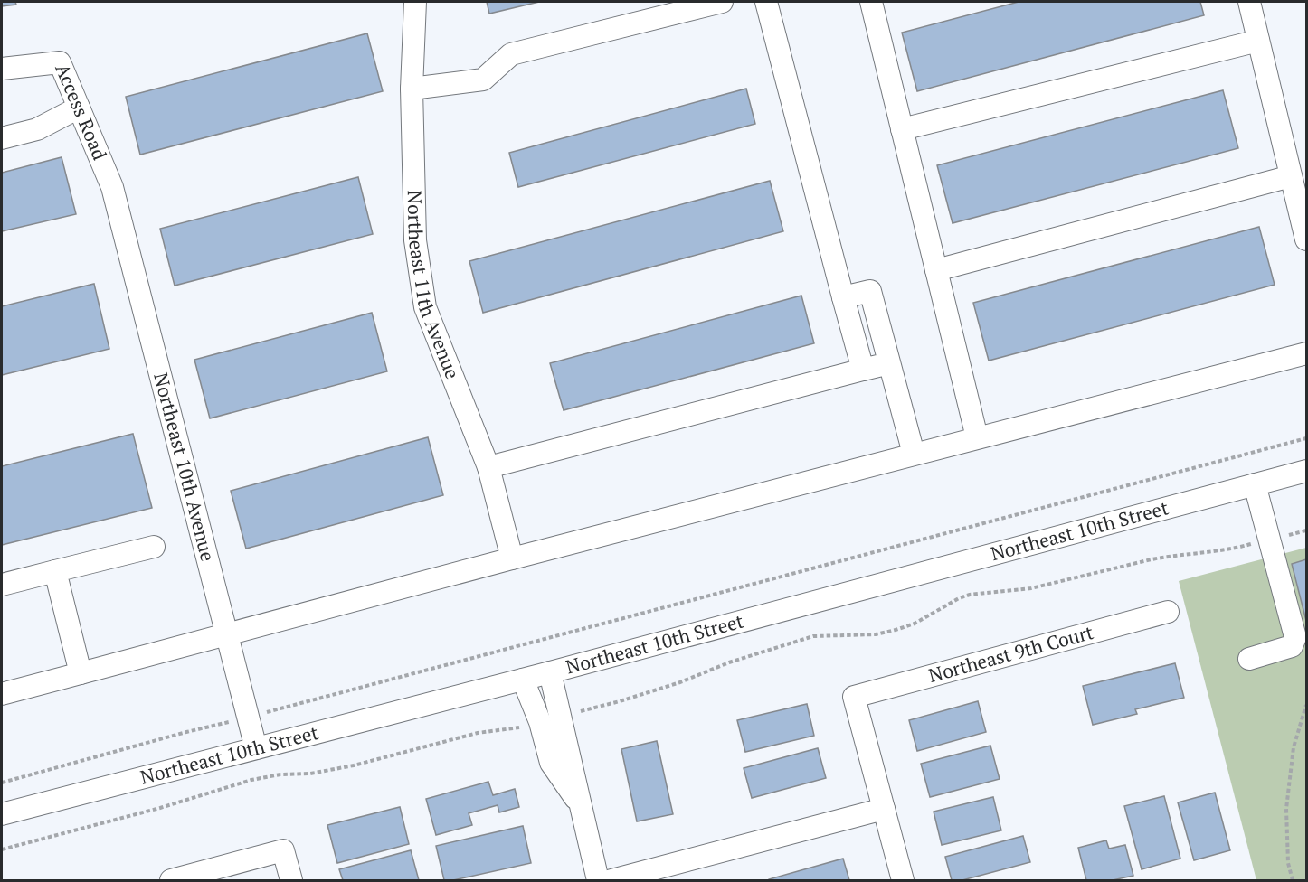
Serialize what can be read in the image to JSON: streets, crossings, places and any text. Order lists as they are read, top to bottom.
{
  "streets": {
    "street": [
      "Access Road",
      "Northeast 11th Avenue",
      "Northeast 10th Avenue",
      "Northeast 10th Street",
      "Northeast 9th Court"
    ]
  },
  "crossings": [
    ["Access Road", "Northeast 10th Avenue"],
    ["Northeast 10th Avenue", "Northeast 10th Street"]
  ]
}
